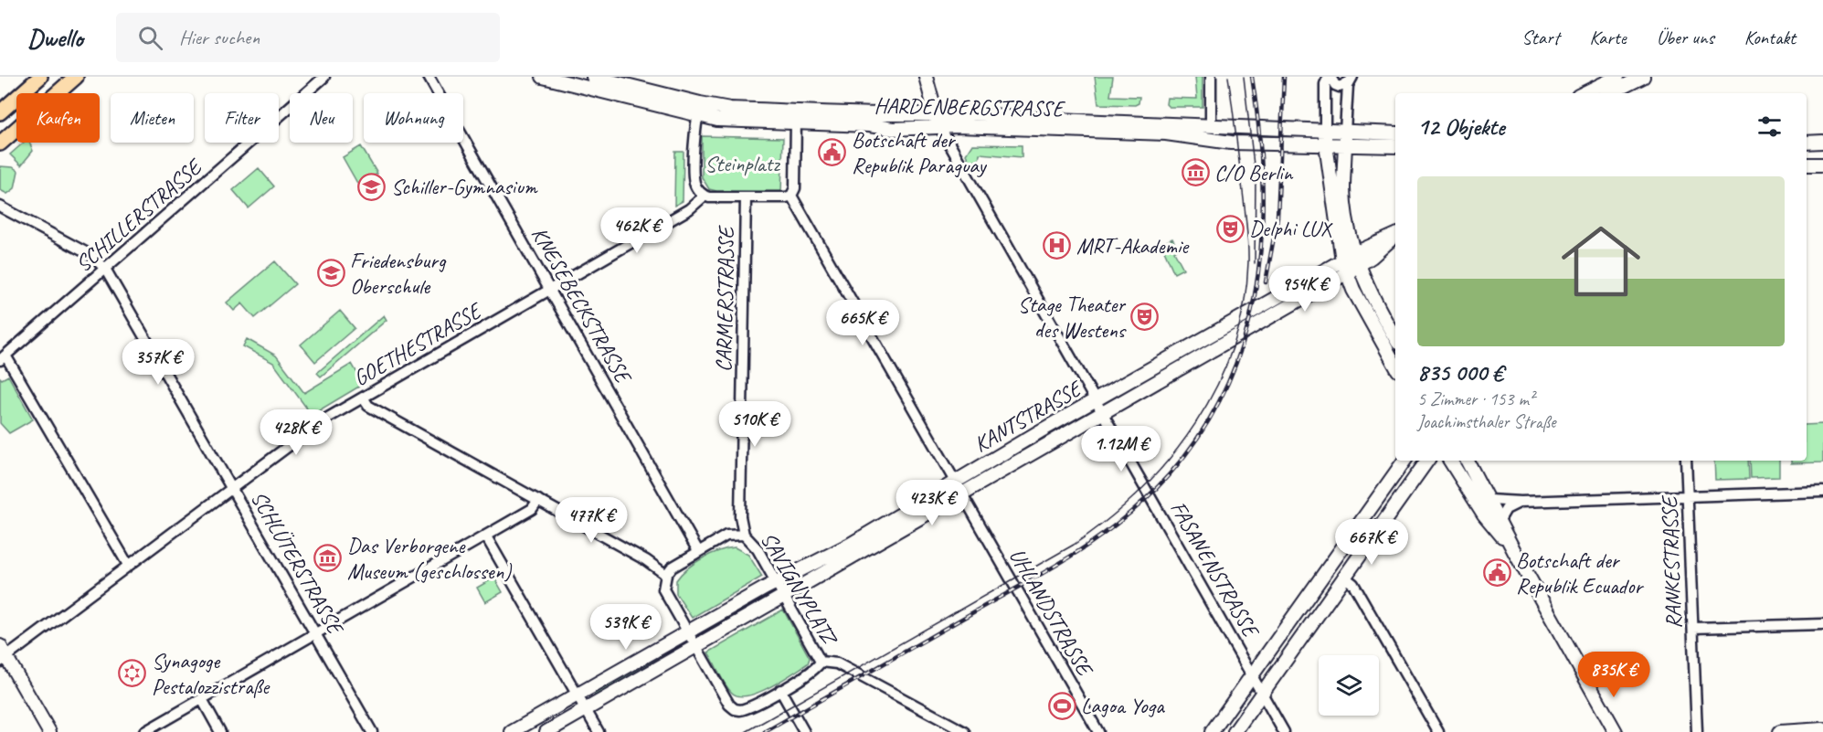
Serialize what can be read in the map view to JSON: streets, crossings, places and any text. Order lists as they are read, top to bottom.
{
  "streets": {
    "main road": ["HARDENBERGSTRASSE", "KANTSTRASSE", "FASANENSTRASSE"],
    "street": [
      "SCHILLERSTRASSE",
      "CARMERSTRASSE",
      "KNESEBECKSTRASSE",
      "GOETHESTRASSE",
      "SCHLÜTERSTRASSE",
      "RANKESTRASSE",
      "SAVIGNYPLATZ",
      "UHLANDSTRASSE"
    ]
  },
  "crossings": [
    ["HARDENBERGSTRASSE", "FASANENSTRASSE"],
    ["SCHILLERSTRASSE", "SCHLÜTERSTRASSE"],
    ["CARMERSTRASSE", "SAVIGNYPLATZ"],
    ["KNESEBECKSTRASSE", "GOETHESTRASSE"],
    ["KNESEBECKSTRASSE", "SAVIGNYPLATZ"],
    ["GOETHESTRASSE", "SCHLÜTERSTRASSE"],
    ["KANTSTRASSE", "FASANENSTRASSE"],
    ["KANTSTRASSE", "SAVIGNYPLATZ"],
    ["KANTSTRASSE", "UHLANDSTRASSE"]
  ],
  "parks": ["Steinplatz"],
  "places": {
    "public building": ["Botschaft der Republik Paraguay", "Botschaft der Republik Ecuador"],
    "museum": ["C/O Berlin", "Das Verborgene Museum (geschlossen)"],
    "school or university": ["Schiller-Gymnasium", "Friedensburg Oberschule"],
    "theatre": ["Delphi LUX", "Stage Theater des Westens"],
    "hospital": ["MRT-Akademie"],
    "synagogue": ["Synagoge Pestalozzistraße"],
    "sports": ["Lagoa Yoga"]
  },
  "page": {
    "header": "Dwello",
    "search": "Hier suchen",
    "nav": [
      "Start",
      "Karte",
      "Über uns",
      "Kontakt"
    ],
    "chip": [
      "Kaufen",
      "Mieten",
      "Filter",
      "Neu",
      "Wohnung"
    ],
    "heading": "12 Objekte",
    "list": [
      {
        "name": "835 000 €",
        "note": "5 Zimmer · 153 m² · Joachimsthaler Straße"
      }
    ],
    "price": [
      "462K €",
      "954K €",
      "665K €",
      "357K €",
      "510K €",
      "428K €",
      "1.12M €",
      "423K €",
      "477K €",
      "667K €",
      "539K €",
      "835K €"
    ]
  }
}
